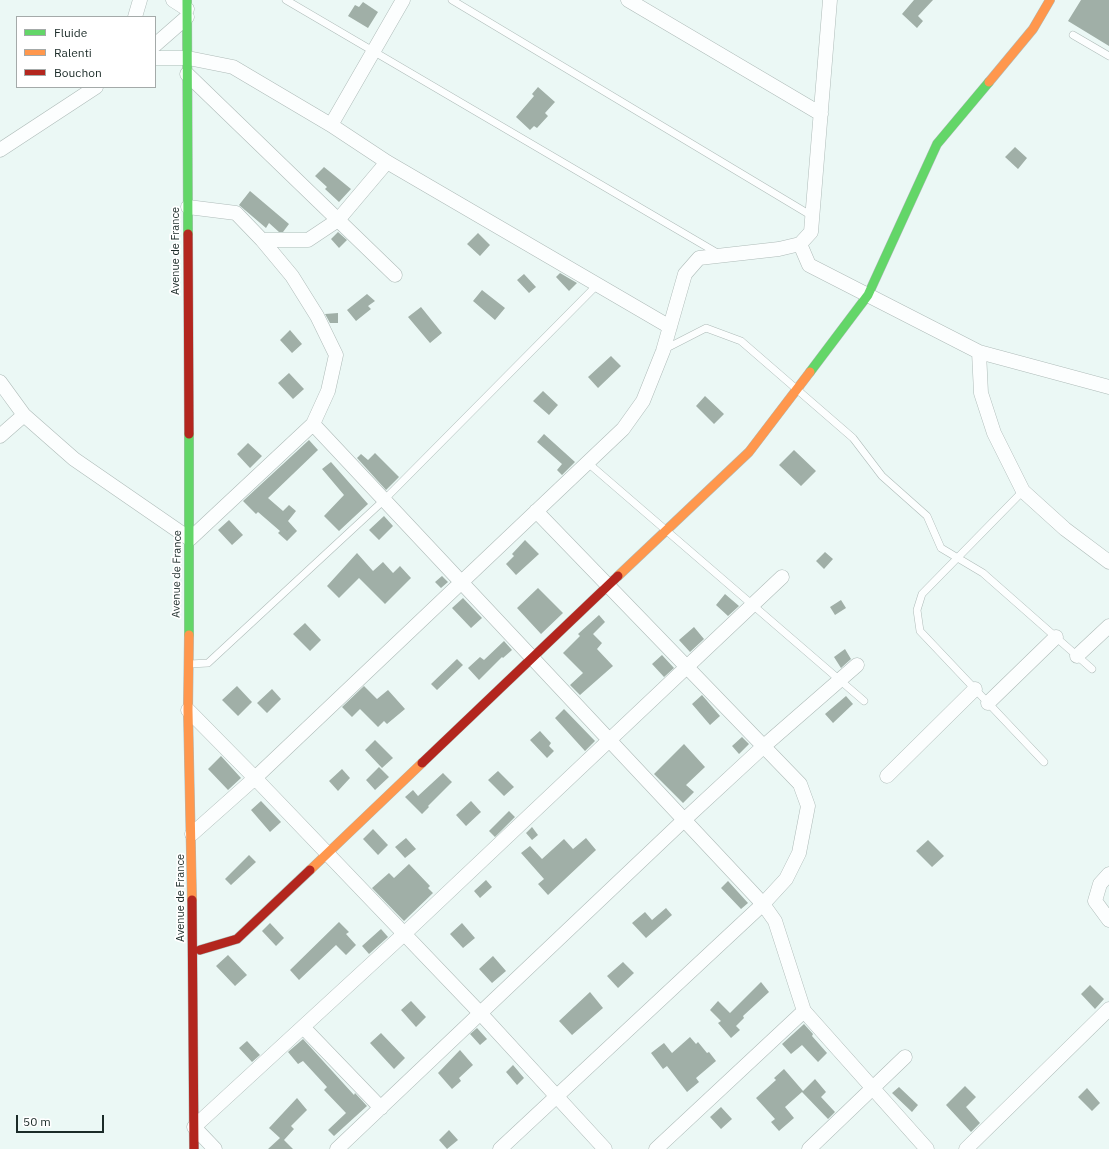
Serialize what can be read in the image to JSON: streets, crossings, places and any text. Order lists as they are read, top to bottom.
{
  "streets": {
    "street": ["Avenue de France"]
  },
  "legend": ["Fluide", "Ralenti", "Bouchon"],
  "scale_bar": "50 m"
}
